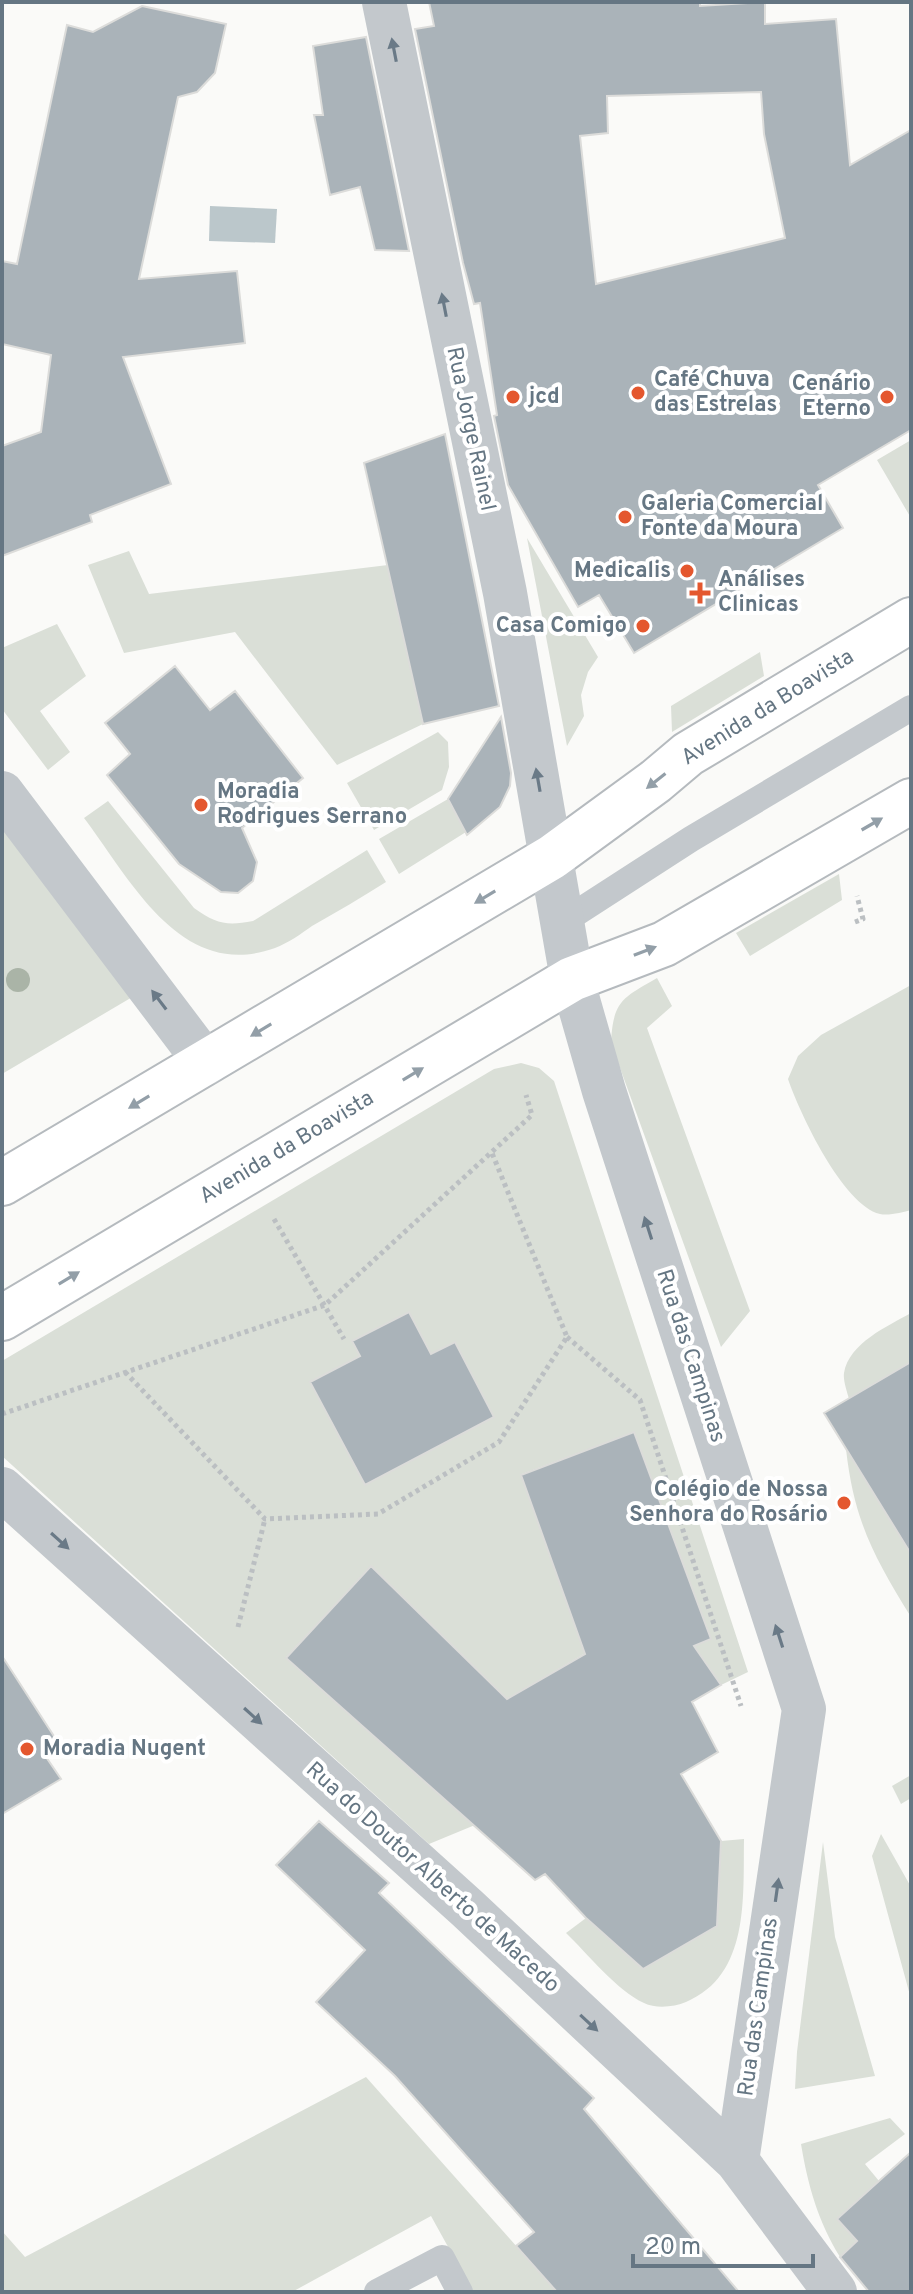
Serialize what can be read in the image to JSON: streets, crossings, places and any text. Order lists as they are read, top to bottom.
{
  "streets": {
    "main road": ["Avenida da Boavista"],
    "street": ["Rua Jorge Rainel", "Rua das Campinas", "Rua do Doutor Alberto de Macedo"]
  },
  "crossings": [
    ["Rua Jorge Rainel", "Avenida da Boavista"],
    ["Avenida da Boavista", "Rua das Campinas"],
    ["Rua das Campinas", "Rua do Doutor Alberto de Macedo"]
  ],
  "one_way": ["Rua Jorge Rainel", "Rua das Campinas", "Rua do Doutor Alberto de Macedo"],
  "places": {
    "other": [
      "Café Chuva das Estrelas",
      "jcd",
      "Cenário Eterno",
      "Galeria Comercial Fonte da Moura",
      "Medicalis",
      "Casa Comigo",
      "Moradia Rodrigues Serrano",
      "Colégio de Nossa Senhora do Rosário",
      "Moradia Nugent"
    ],
    "health": ["Análises Clinicas"]
  },
  "scale_bar": "20 m"
}
